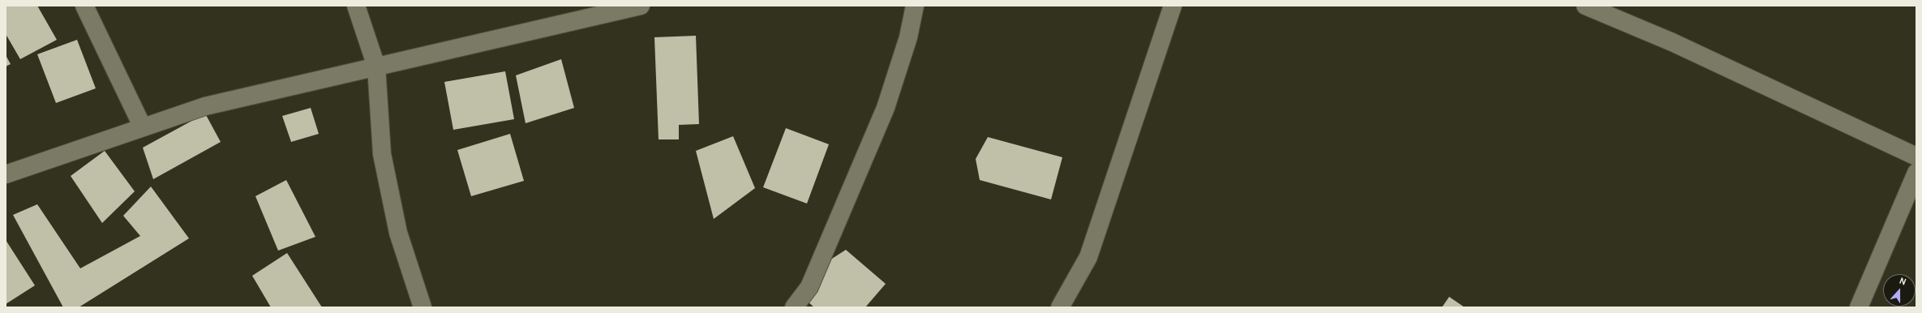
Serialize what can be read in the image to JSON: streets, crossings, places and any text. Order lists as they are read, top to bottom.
{
  "north": "top"
}
